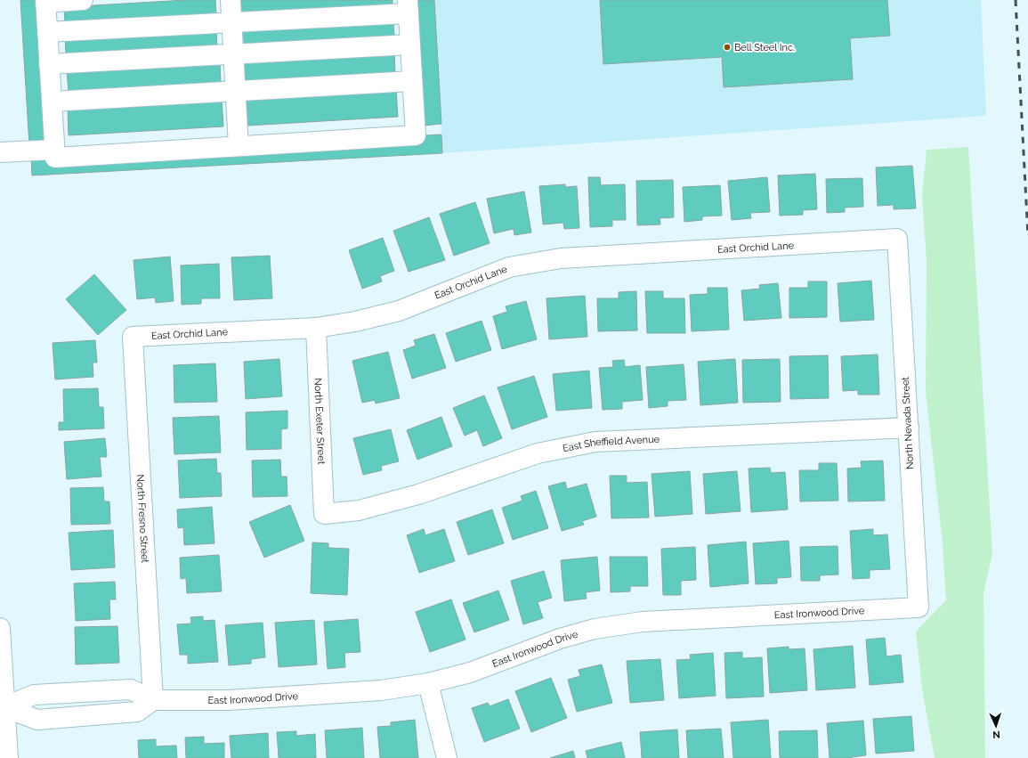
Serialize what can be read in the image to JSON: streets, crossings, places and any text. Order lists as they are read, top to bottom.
{
  "streets": {
    "street": [
      "East Orchid Lane",
      "North Exeter Street",
      "North Nevada Street",
      "East Sheffield Avenue",
      "North Fresno Street",
      "East Ironwood Drive"
    ]
  },
  "crossings": [
    ["East Orchid Lane", "North Exeter Street"],
    ["East Orchid Lane", "North Nevada Street"],
    ["East Orchid Lane", "North Fresno Street"],
    ["North Exeter Street", "East Sheffield Avenue"],
    ["North Nevada Street", "East Sheffield Avenue"],
    ["North Nevada Street", "East Ironwood Drive"],
    ["North Fresno Street", "East Ironwood Drive"]
  ],
  "places": ["Bell Steel Inc."],
  "north": "bottom"
}
